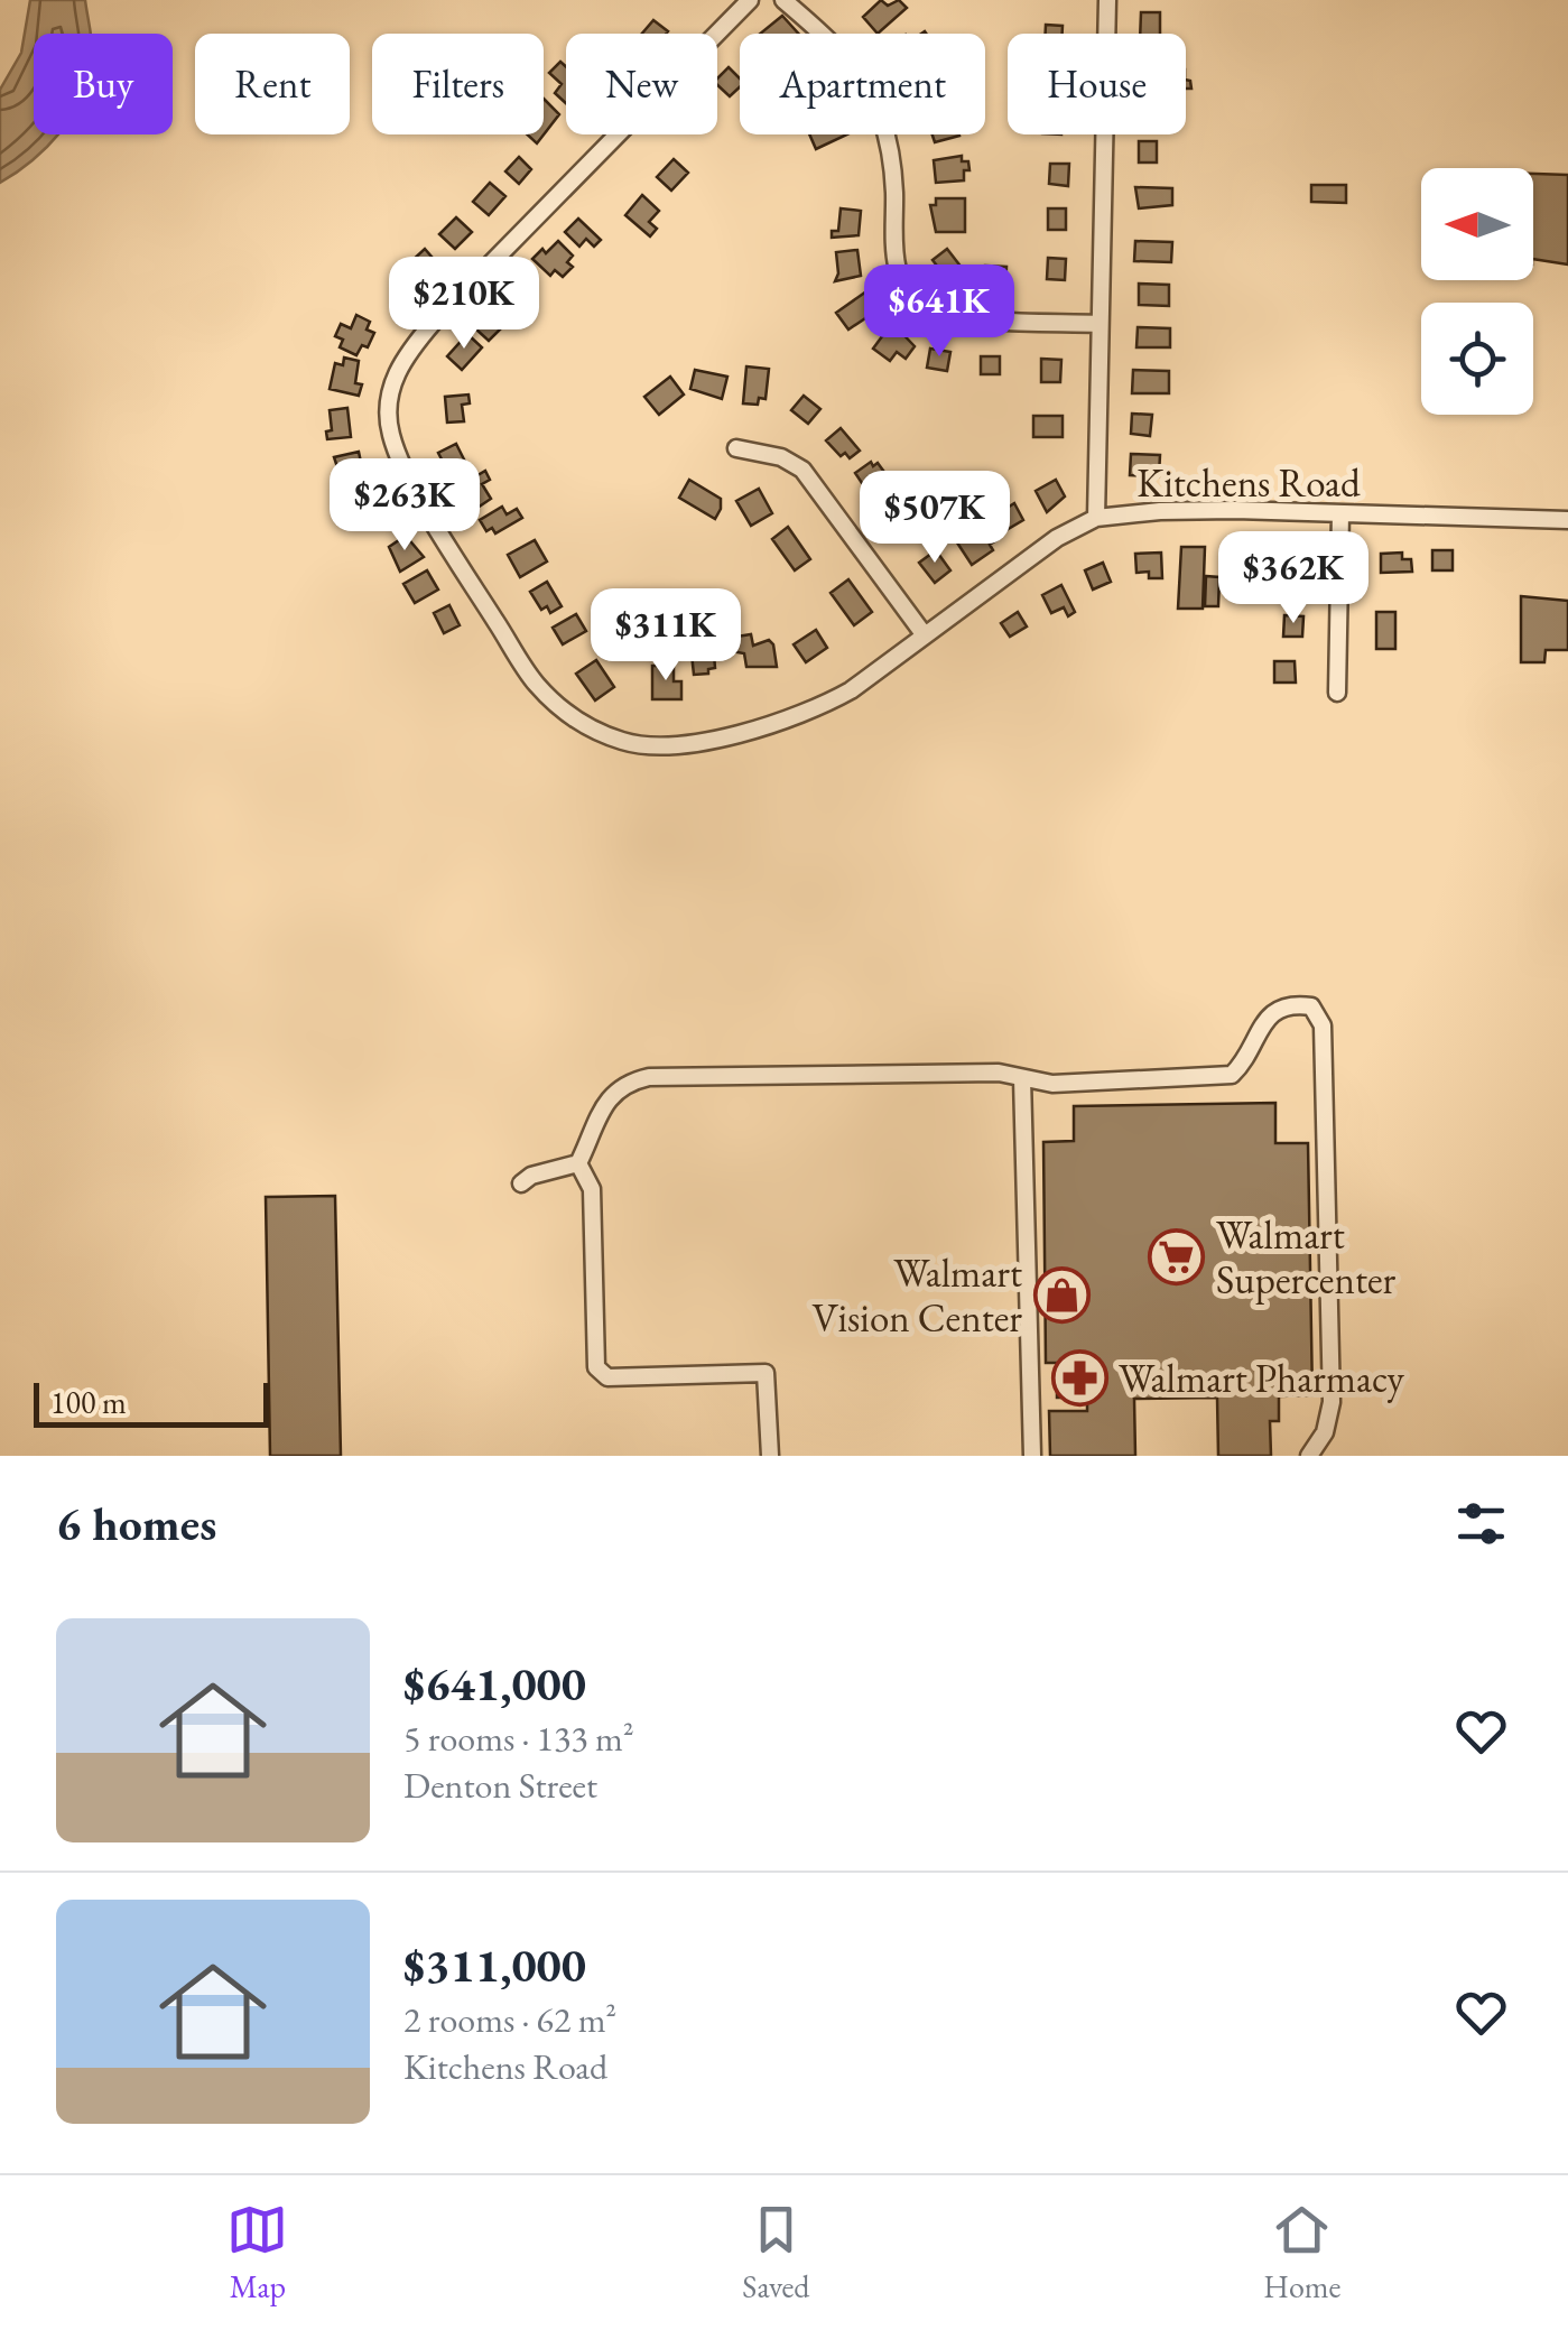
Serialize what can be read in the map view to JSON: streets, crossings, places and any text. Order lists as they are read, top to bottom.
{
  "streets": {
    "street": ["Kitchens Road"]
  },
  "places": {
    "supermarket": ["Walmart Supercenter"],
    "shop": ["Walmart Vision Center"],
    "pharmacy": ["Walmart Pharmacy"]
  },
  "scale_bar": "100 m",
  "north": "left",
  "page": {
    "chip": [
      "Buy",
      "Rent",
      "Filters",
      "New",
      "Apartment",
      "House"
    ],
    "price": [
      "$210K",
      "$641K",
      "$263K",
      "$507K",
      "$362K",
      "$311K"
    ],
    "scale": "100 m",
    "heading": "6 homes",
    "list": [
      {
        "name": "$641,000",
        "note": "5 rooms · 133 m² · Denton Street"
      },
      {
        "name": "$311,000",
        "note": "2 rooms · 62 m² · Kitchens Road"
      }
    ],
    "tabs": ["Map", "Saved", "Home"]
  }
}
